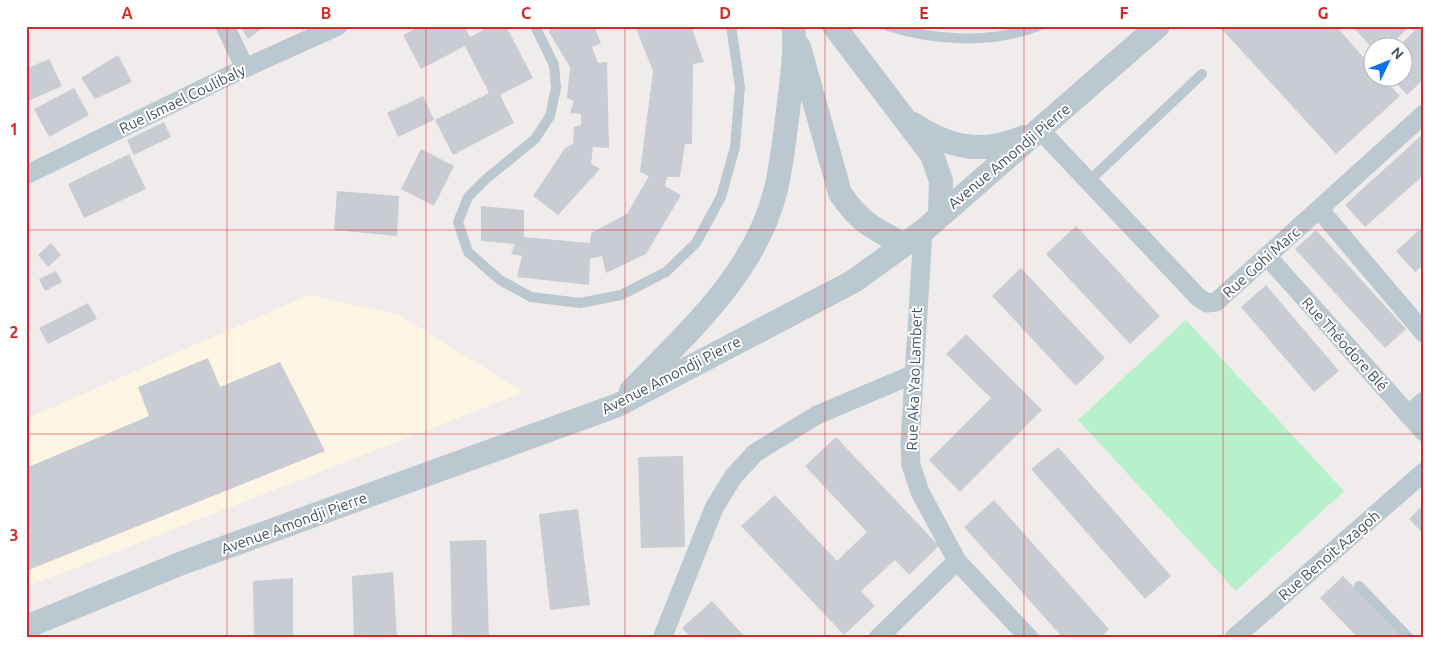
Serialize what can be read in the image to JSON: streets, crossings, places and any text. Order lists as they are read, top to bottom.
{
  "streets": {
    "street": [
      "Rue Ismael Coulibaly",
      "Avenue Amondji Pierre",
      "Rue Gohi Marc",
      "Rue Théodore Blé",
      "Rue Aka Yao Lambert",
      "Rue Benoit Azagoh"
    ]
  },
  "crossings": [
    ["Avenue Amondji Pierre", "Rue Gohi Marc"],
    ["Avenue Amondji Pierre", "Rue Aka Yao Lambert"],
    ["Rue Gohi Marc", "Rue Théodore Blé"]
  ],
  "north": "top right",
  "grid": {
    "columns": [
      "A",
      "B",
      "C",
      "D",
      "E",
      "F",
      "G"
    ],
    "rows": ["1", "2", "3"]
  }
}
